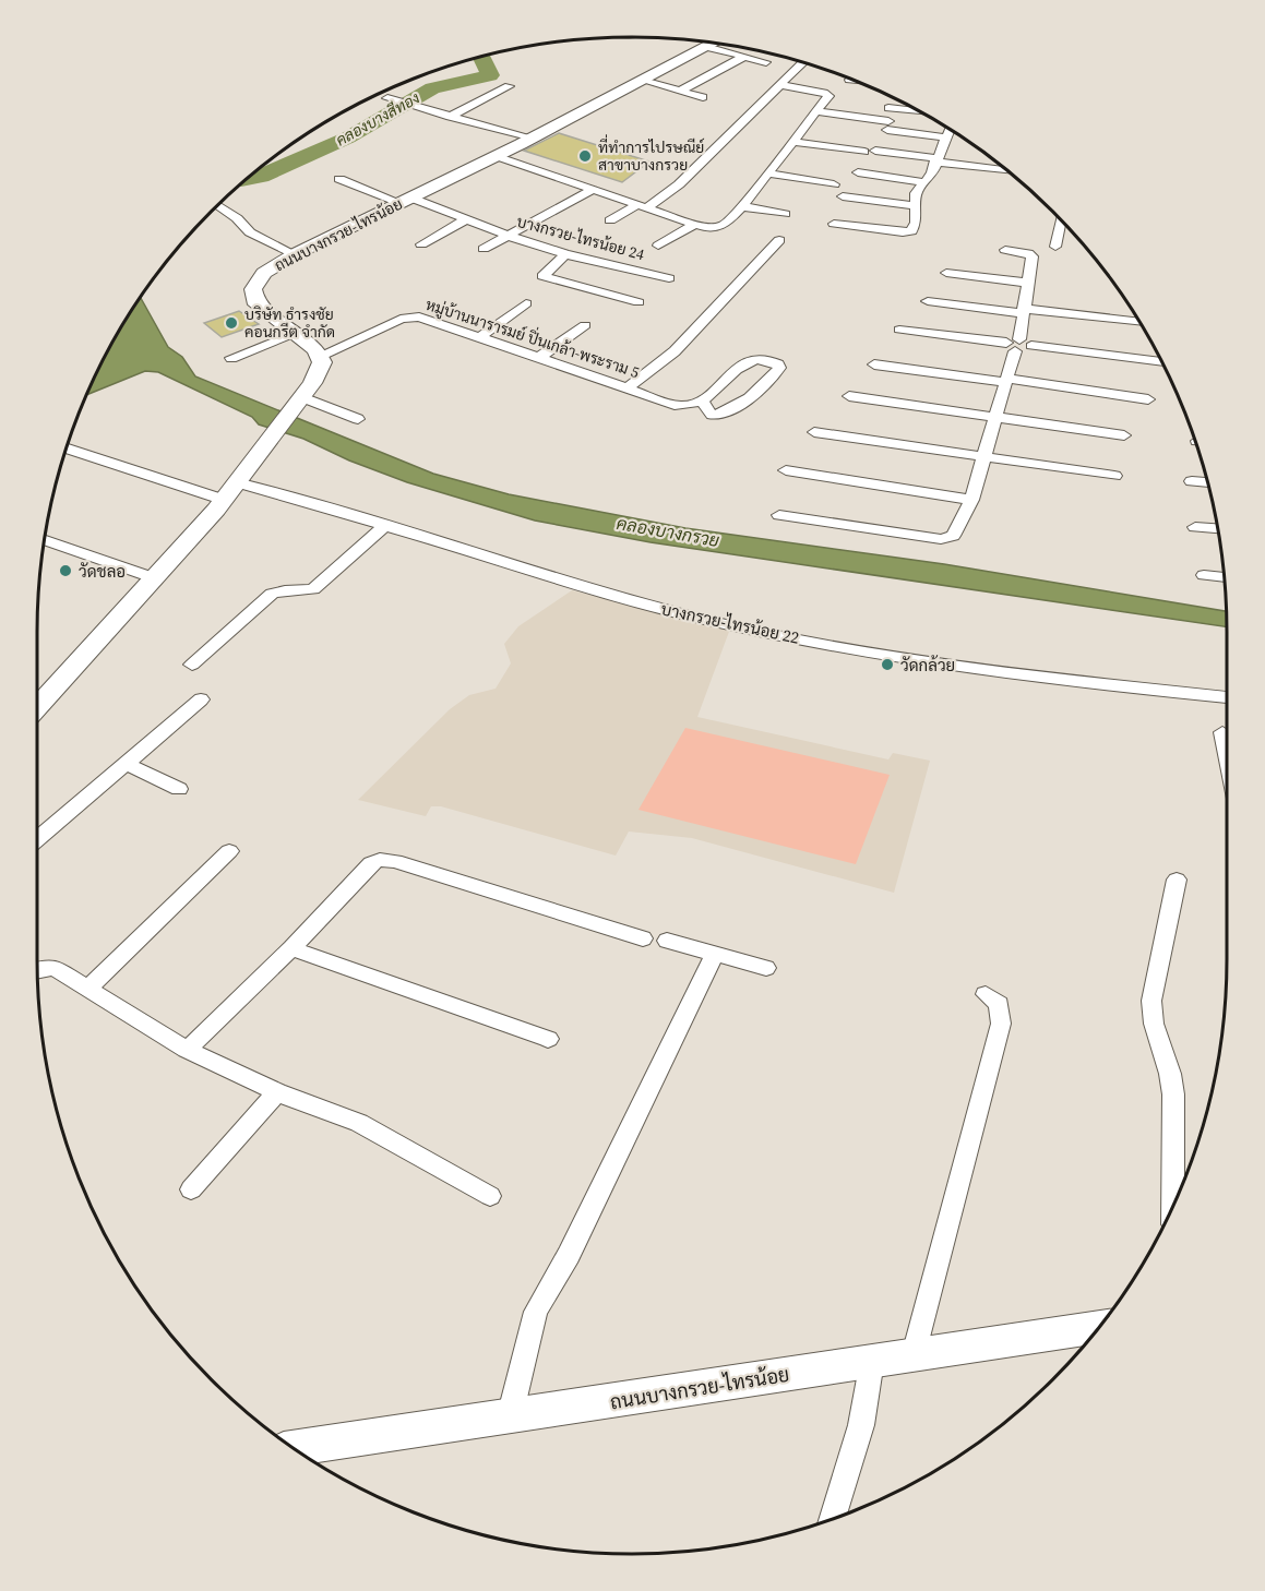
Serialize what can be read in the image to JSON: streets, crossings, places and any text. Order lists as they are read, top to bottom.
{
  "streets": {
    "main road": ["ถนนบางกรวย-ไทรน้อย"],
    "street": ["บางกรวย-ไทรน้อย 24", "หมู่บ้านนารารมย์ ปิ่นเกล้า-พระราม 5", "บางกรวย-ไทรน้อย 22"]
  },
  "crossings": [
    ["ถนนบางกรวย-ไทรน้อย", "บางกรวย-ไทรน้อย 24"],
    ["ถนนบางกรวย-ไทรน้อย", "หมู่บ้านนารารมย์ ปิ่นเกล้า-พระราม 5"]
  ],
  "water": ["คลองบางสีทอง", "คลองบางกรวย"],
  "places": [
    "ที่ทำการไปรษณีย์ สาขาบางกรวย",
    "บริษัท ธำรงชัย คอนกรีต จำกัด",
    "วัดชลอ",
    "วัดกล้วย"
  ]
}
